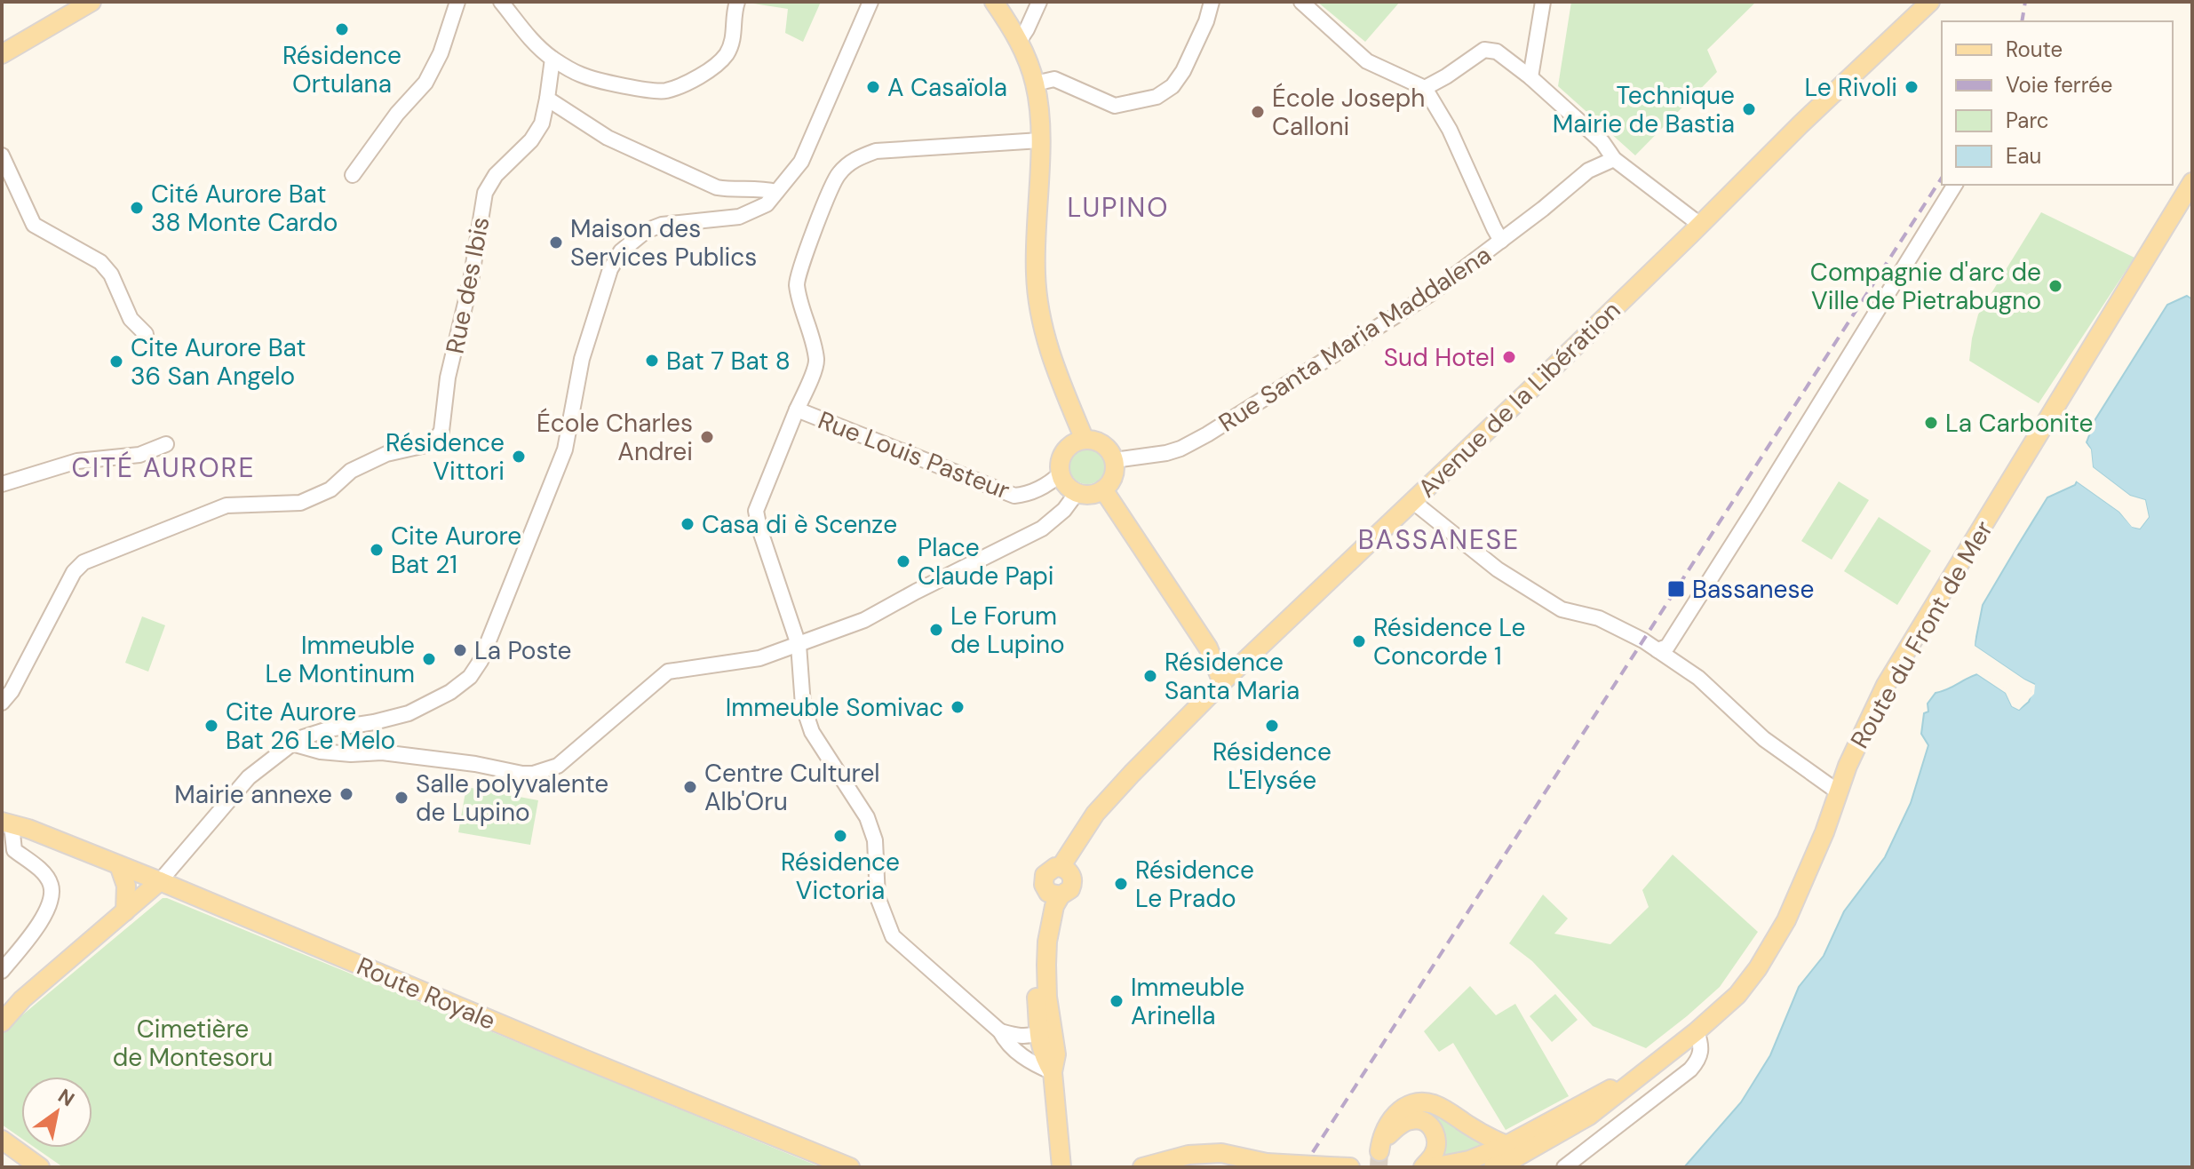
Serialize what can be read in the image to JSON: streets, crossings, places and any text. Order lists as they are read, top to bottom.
{
  "streets": {
    "main road": ["Avenue de la Libération", "Route du Front de Mer", "Route Royale"],
    "street": ["Rue des Ibis", "Rue Santa Maria Maddalena", "Rue Louis Pasteur"]
  },
  "crossings": [
    ["Rue Santa Maria Maddalena", "Rue Louis Pasteur"]
  ],
  "districts": ["LUPINO", "CITÉ AURORE", "BASSANESE"],
  "parks": ["Cimetière de Montesoru"],
  "places": {
    "other": [
      "Résidence Ortulana",
      "A Casaïola",
      "Le Rivoli",
      "Technique Mairie de Bastia",
      "École Joseph Calloni",
      "Cité Aurore Bat 38 Monte Cardo",
      "Maison des Services Publics",
      "Compagnie d'arc de Ville de Pietrabugno",
      "Sud Hotel",
      "Bat 7 Bat 8",
      "Cite Aurore Bat 36 San Angelo",
      "La Carbonite",
      "École Charles Andrei",
      "Résidence Vittori",
      "Casa di è Scenze",
      "Cite Aurore Bat 21",
      "Place Claude Papi",
      "Le Forum de Lupino",
      "Résidence Le Concorde 1",
      "La Poste",
      "Immeuble Le Montinum",
      "Résidence Santa Maria",
      "Immeuble Somivac",
      "Cite Aurore Bat 26 Le Melo",
      "Résidence L'Elysée",
      "Centre Culturel Alb'Oru",
      "Mairie annexe",
      "Salle polyvalente de Lupino",
      "Résidence Victoria",
      "Résidence Le Prado",
      "Immeuble Arinella"
    ],
    "transit": ["Bassanese"]
  },
  "legend": [
    "Route",
    "Voie ferrée",
    "Parc",
    "Eau"
  ],
  "north": "top right"
}
